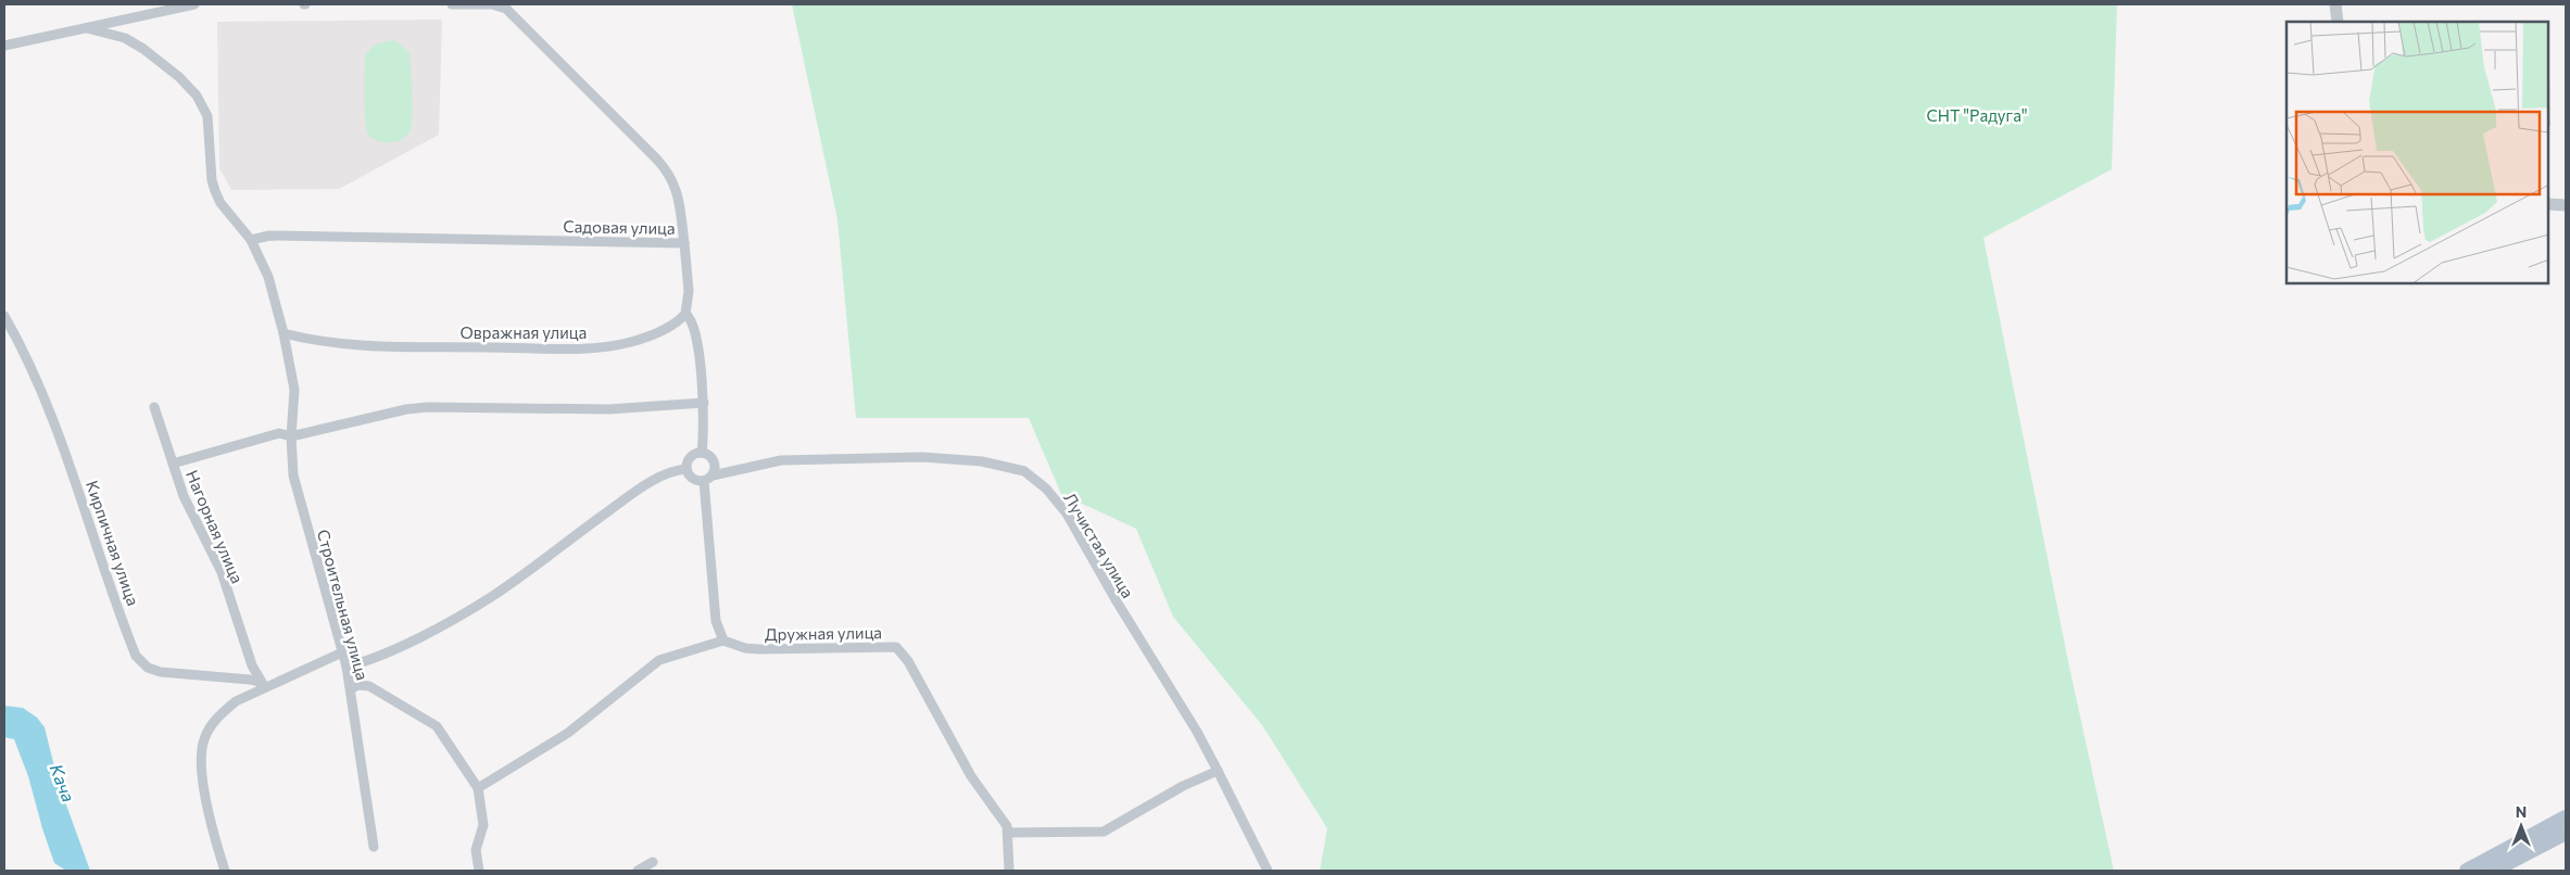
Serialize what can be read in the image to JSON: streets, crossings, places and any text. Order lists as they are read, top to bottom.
{
  "streets": {
    "street": [
      "Садовая улица",
      "Овражная улица",
      "Нагорная улица",
      "Кирпичная улица",
      "Лучистая улица",
      "Строительная улица",
      "Дружная улица"
    ]
  },
  "crossings": [
    ["Садовая улица", "Строительная улица"],
    ["Овражная улица", "Строительная улица"],
    ["Нагорная улица", "Кирпичная улица"]
  ],
  "water": ["Кача"],
  "parks": ["СНТ \"Радуга\""],
  "north": "top"
}
